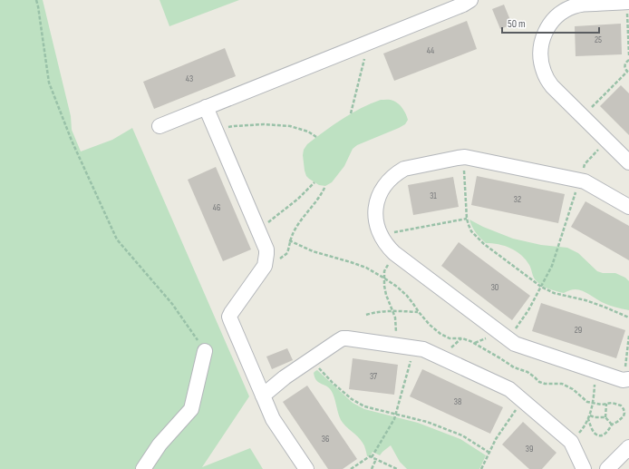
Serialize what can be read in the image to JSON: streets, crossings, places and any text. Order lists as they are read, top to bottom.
{
  "house_numbers": [
    "25",
    "44",
    "43",
    "31",
    "32",
    "46",
    "30",
    "29",
    "37",
    "38",
    "36",
    "39"
  ],
  "scale_bar": "50 m"
}
